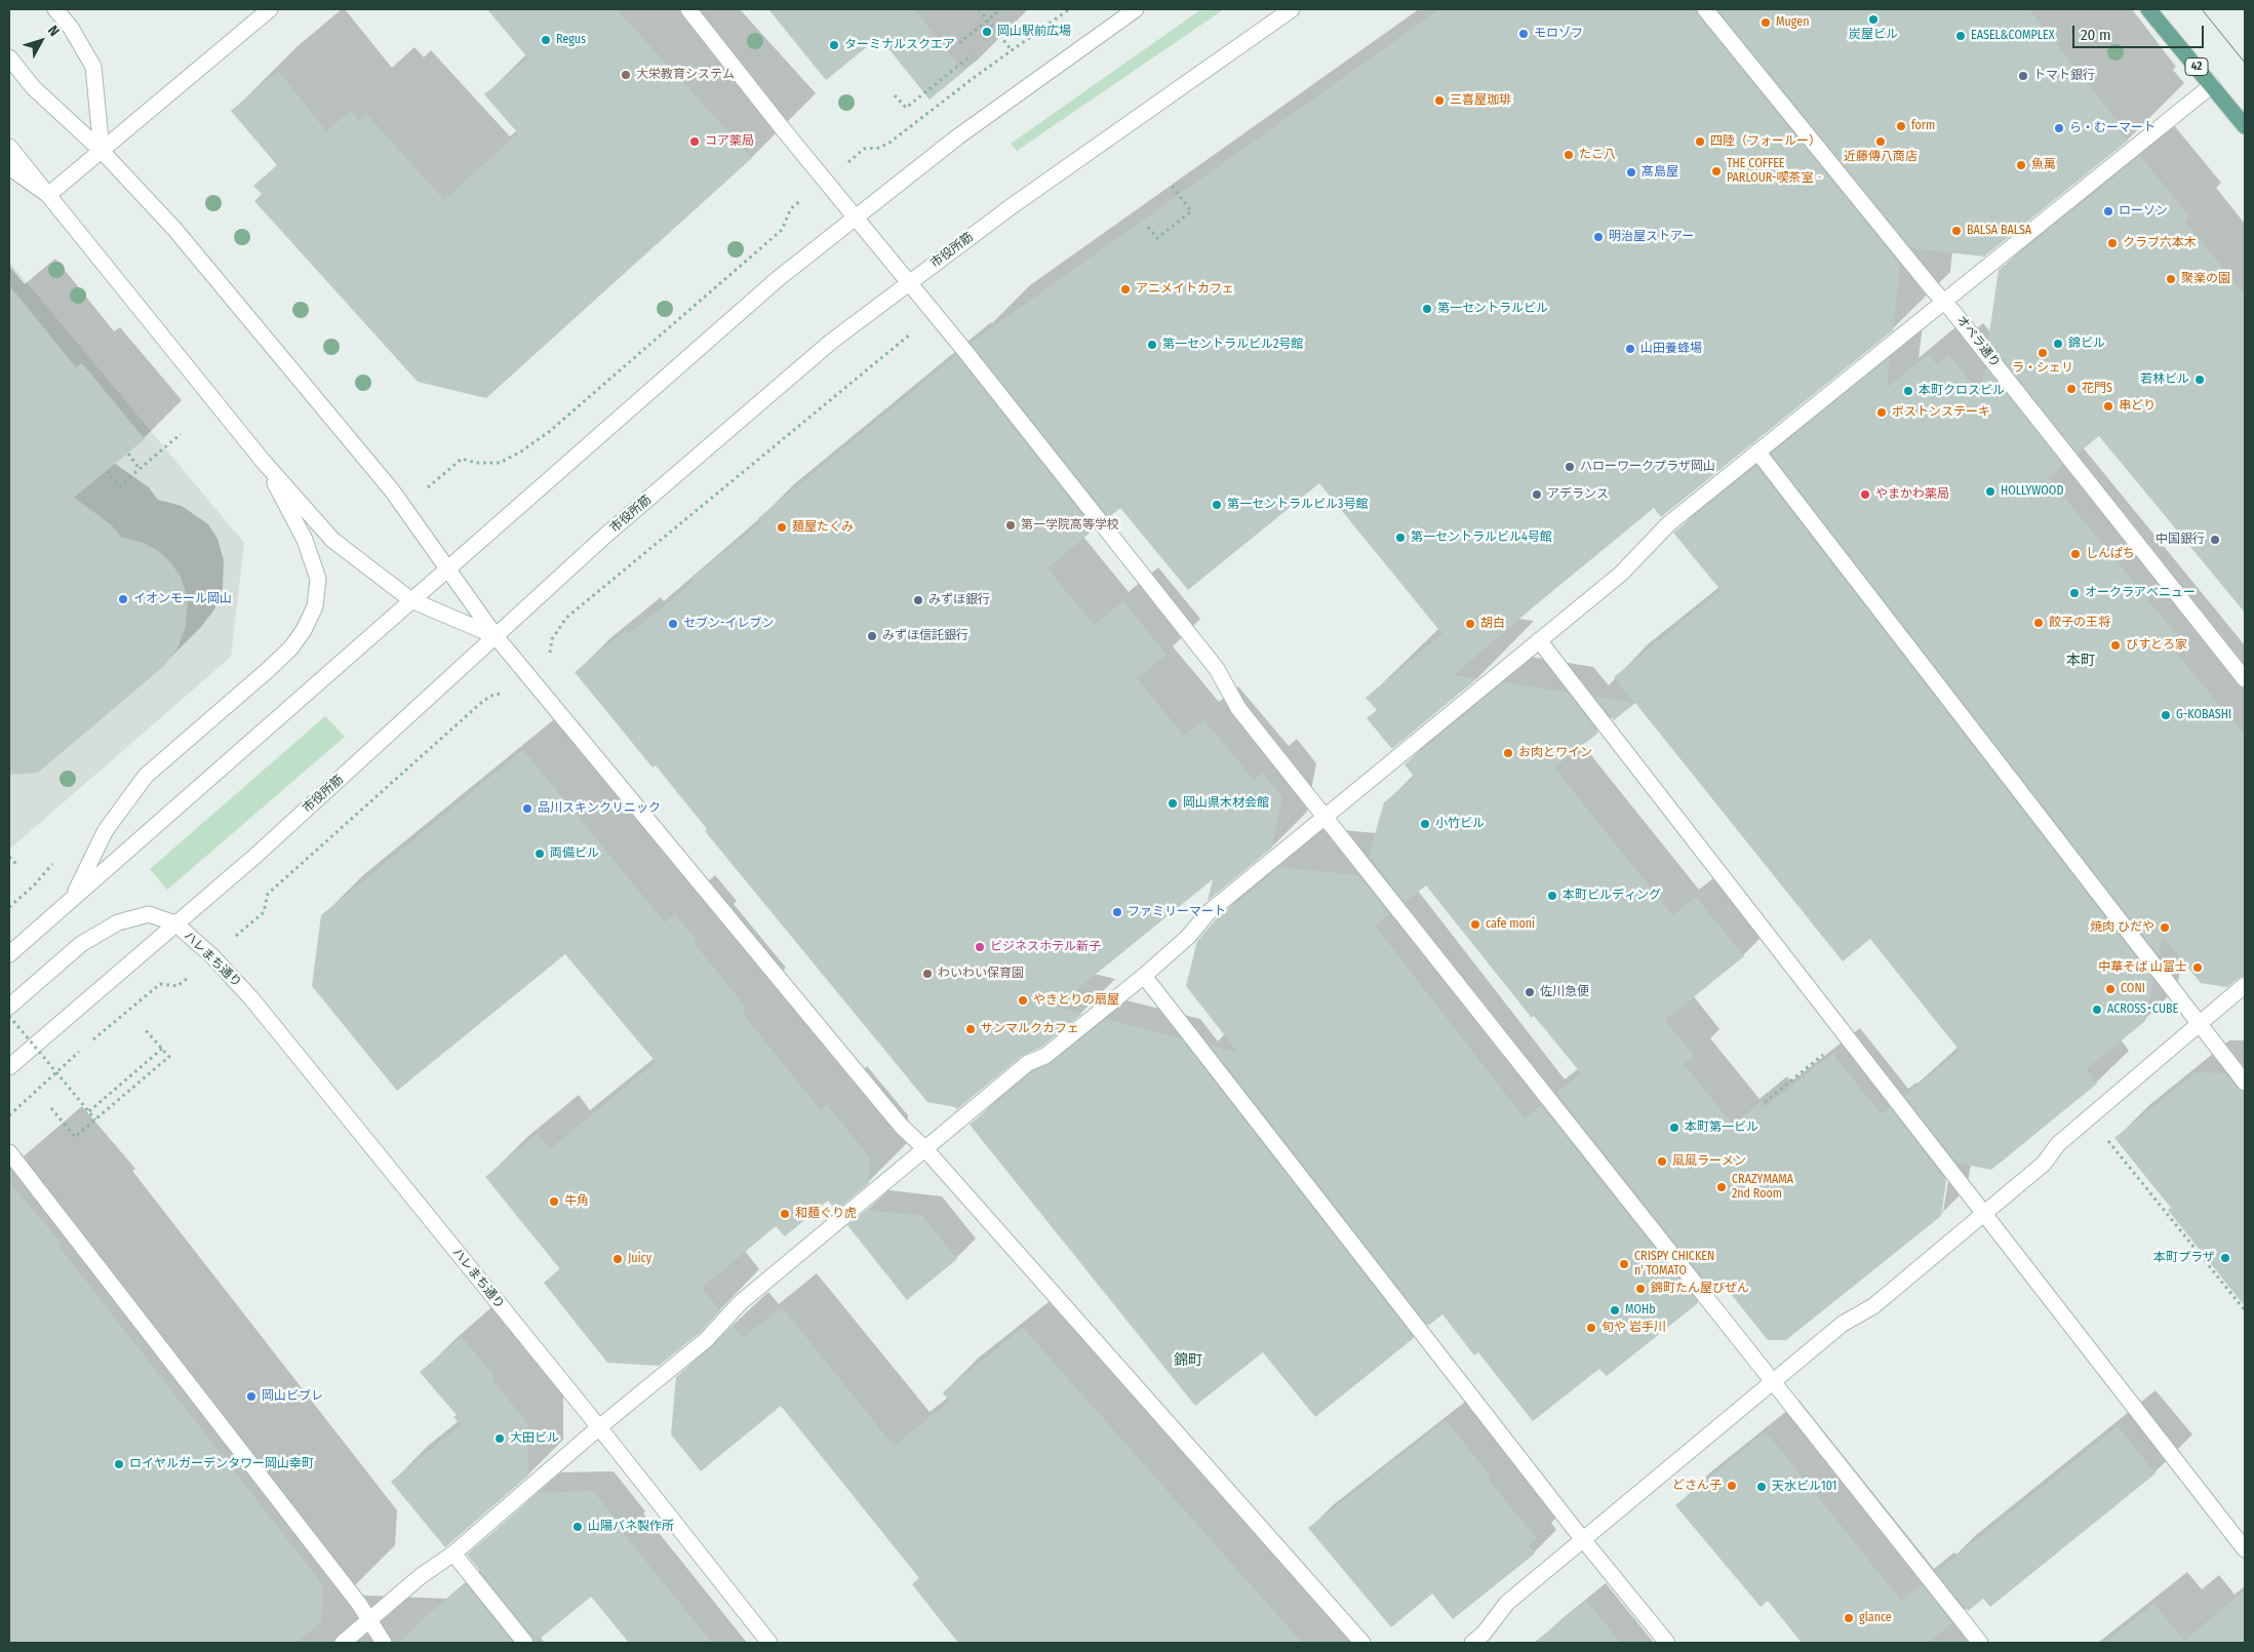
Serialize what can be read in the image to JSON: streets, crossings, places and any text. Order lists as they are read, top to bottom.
{
  "streets": {
    "main road": ["42"],
    "street": ["市役所筋", "オペラ通り", "ハレまち通り"]
  },
  "crossings": [
    ["市役所筋", "ハレまち通り"]
  ],
  "districts": ["本町", "錦町"],
  "places": [
    "炭屋ビル",
    "Mugen",
    "岡山駅前広場",
    "モロゾフ",
    "EASEL&COMPLEX",
    "Regus",
    "ターミナルスクエア",
    "大栄教育システム",
    "トマト銀行",
    "三喜屋珈琲",
    "form",
    "ら・むーマート",
    "コア薬局",
    "四陸（フォールー）",
    "近藤傳八商店",
    "たこ八",
    "魚萬",
    "THE COFFEE PARLOUR-喫茶室‐",
    "髙島屋",
    "ローソン",
    "BALSA BALSA",
    "明治屋ストアー",
    "クラブ六本木",
    "聚楽の園",
    "アニメイトカフェ",
    "第一セントラルビル",
    "錦ビル",
    "第一セントラルビル2号館",
    "山田養蜂場",
    "ラ・シェリ",
    "若林ビル",
    "花門S",
    "本町クロスビル",
    "串どり",
    "ボストンステーキ",
    "ハローワークプラザ岡山",
    "HOLLYWOOD",
    "アデランス",
    "やまかわ薬局",
    "第一セントラルビル3号館",
    "第一学院高等学校",
    "麺屋たくみ",
    "第一セントラルビル4号館",
    "中国銀行",
    "しんぱち",
    "オークラアベニュー",
    "イオンモール岡山",
    "みずほ銀行",
    "餃子の王将",
    "セブン-イレブン",
    "胡白",
    "みずほ信託銀行",
    "びすとろ家",
    "G-KOBASHI",
    "お肉とワイン",
    "岡山県木材会館",
    "品川スキンクリニック",
    "小竹ビル",
    "両備ビル",
    "本町ビルディング",
    "ファミリーマート",
    "cafe moni",
    "焼肉 ひだや",
    "ビジネスホテル新子",
    "中華そば 山富士",
    "わいわい保育園",
    "CONI",
    "佐川急便",
    "やきとりの扇屋",
    "ACROSS･CUBE",
    "サンマルクカフェ",
    "本町第一ビル",
    "風風ラーメン",
    "CRAZYMAMA 2nd Room",
    "牛角",
    "和麺ぐり虎",
    "本町プラザ",
    "Juicy",
    "CRISPY CHICKEN n' TOMATO",
    "錦町たん屋びぜん",
    "MOHb",
    "旬や 岩手川",
    "岡山ビブレ",
    "大田ビル",
    "ロイヤルガーデンタワー岡山幸町",
    "どさん子",
    "天水ビル101",
    "山陽バネ製作所",
    "glance"
  ],
  "scale_bar": "20 m",
  "north": "top right"
}
